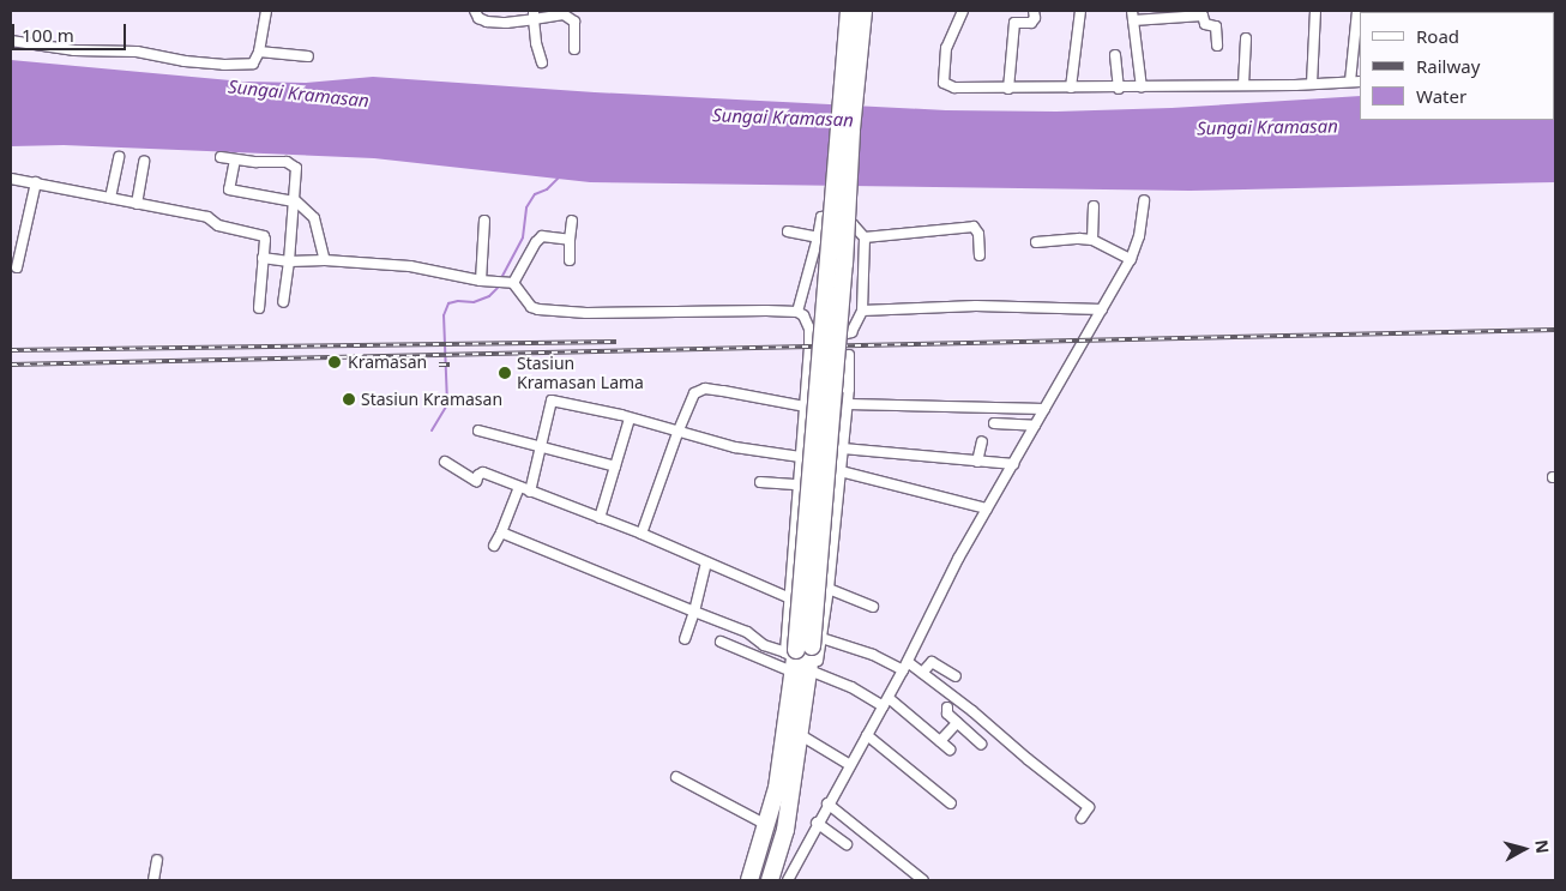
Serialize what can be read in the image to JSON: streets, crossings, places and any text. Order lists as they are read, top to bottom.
{
  "water": ["Sungai Kramasan"],
  "places": ["Kramasan", "Stasiun Kramasan Lama", "Stasiun Kramasan"],
  "legend": ["Road", "Railway", "Water"],
  "scale_bar": "100 m",
  "north": "right"
}
